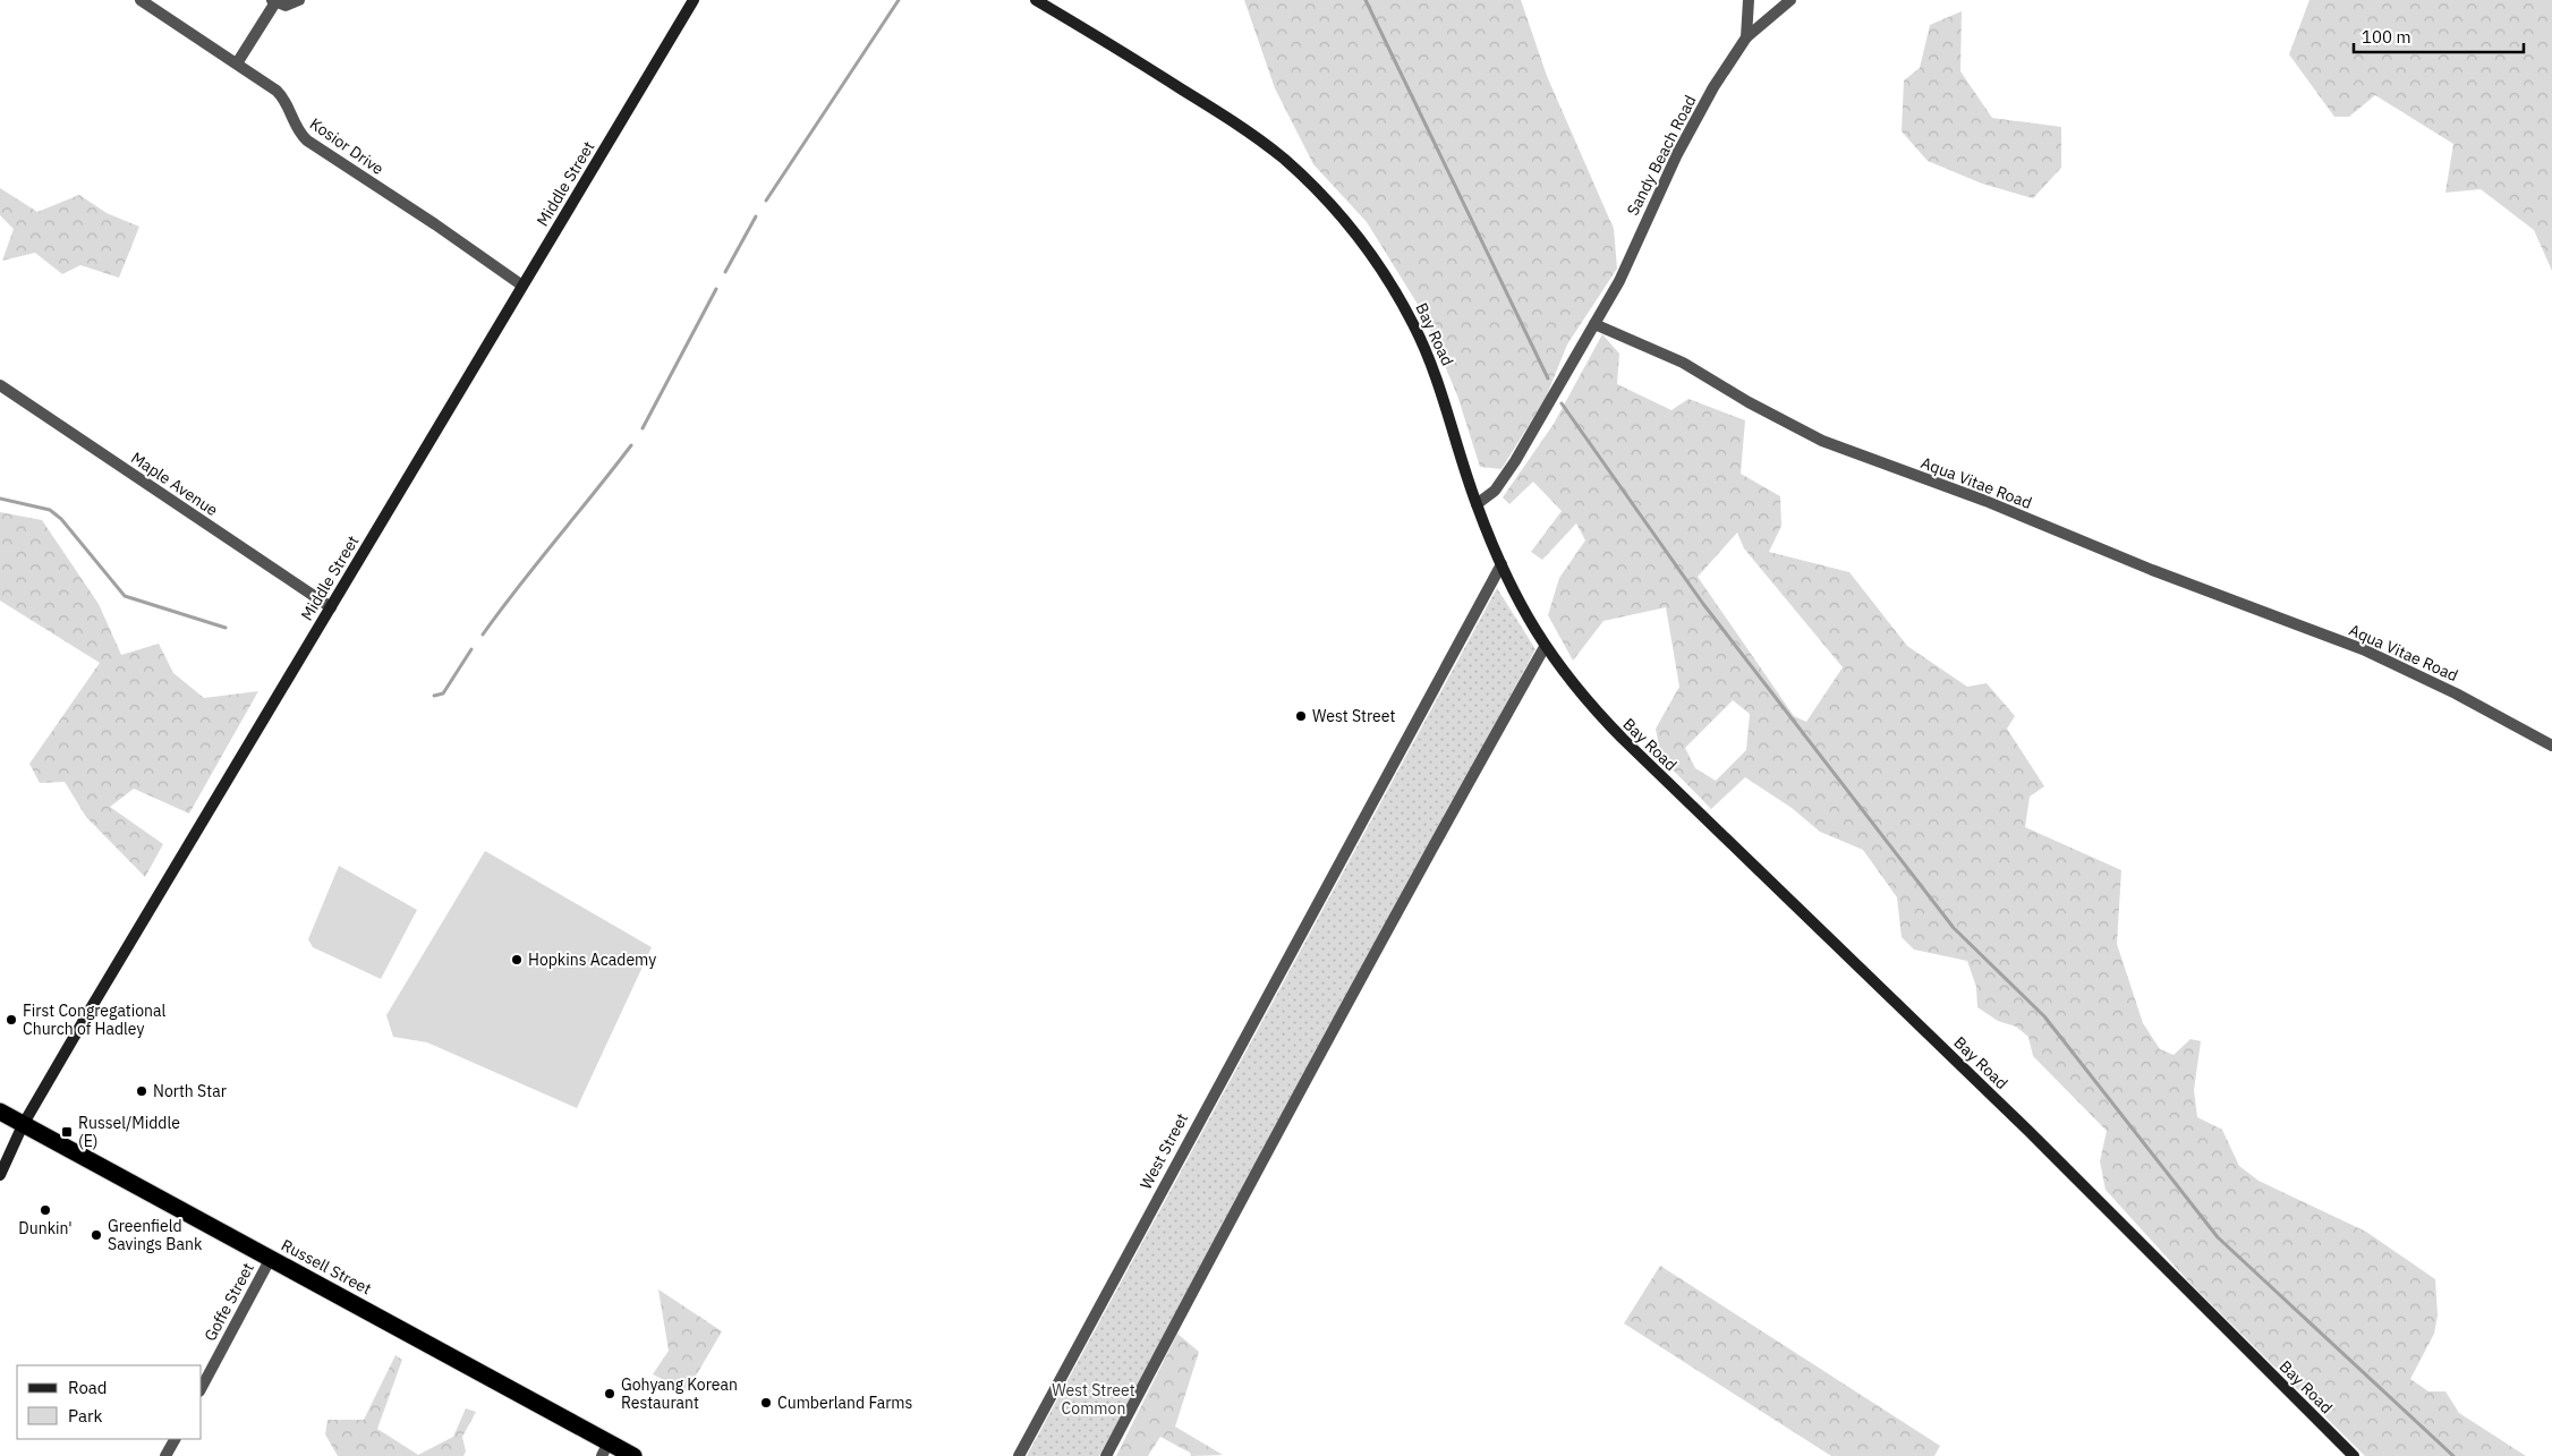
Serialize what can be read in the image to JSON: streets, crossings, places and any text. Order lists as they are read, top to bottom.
{
  "streets": {
    "highway": ["Russell Street"],
    "main road": ["Middle Street", "Bay Road"],
    "street": [
      "Kosior Drive",
      "Sandy Beach Road",
      "Aqua Vitae Road",
      "Maple Avenue",
      "West Street",
      "Goffe Street"
    ]
  },
  "crossings": [
    ["Kosior Drive", "Middle Street"],
    ["Sandy Beach Road", "Aqua Vitae Road"],
    ["Middle Street", "Maple Avenue"],
    ["Middle Street", "Russell Street"],
    ["Bay Road", "West Street"],
    ["Russell Street", "Goffe Street"]
  ],
  "parks": ["West Street Common"],
  "places": {
    "other": [
      "West Street",
      "Hopkins Academy",
      "First Congregational Church of Hadley",
      "North Star",
      "Dunkin'",
      "Greenfield Savings Bank",
      "Gohyang Korean Restaurant",
      "Cumberland Farms"
    ],
    "transit": ["Russel/Middle (E)"]
  },
  "legend": ["Road", "Park"],
  "scale_bar": "100 m"
}
